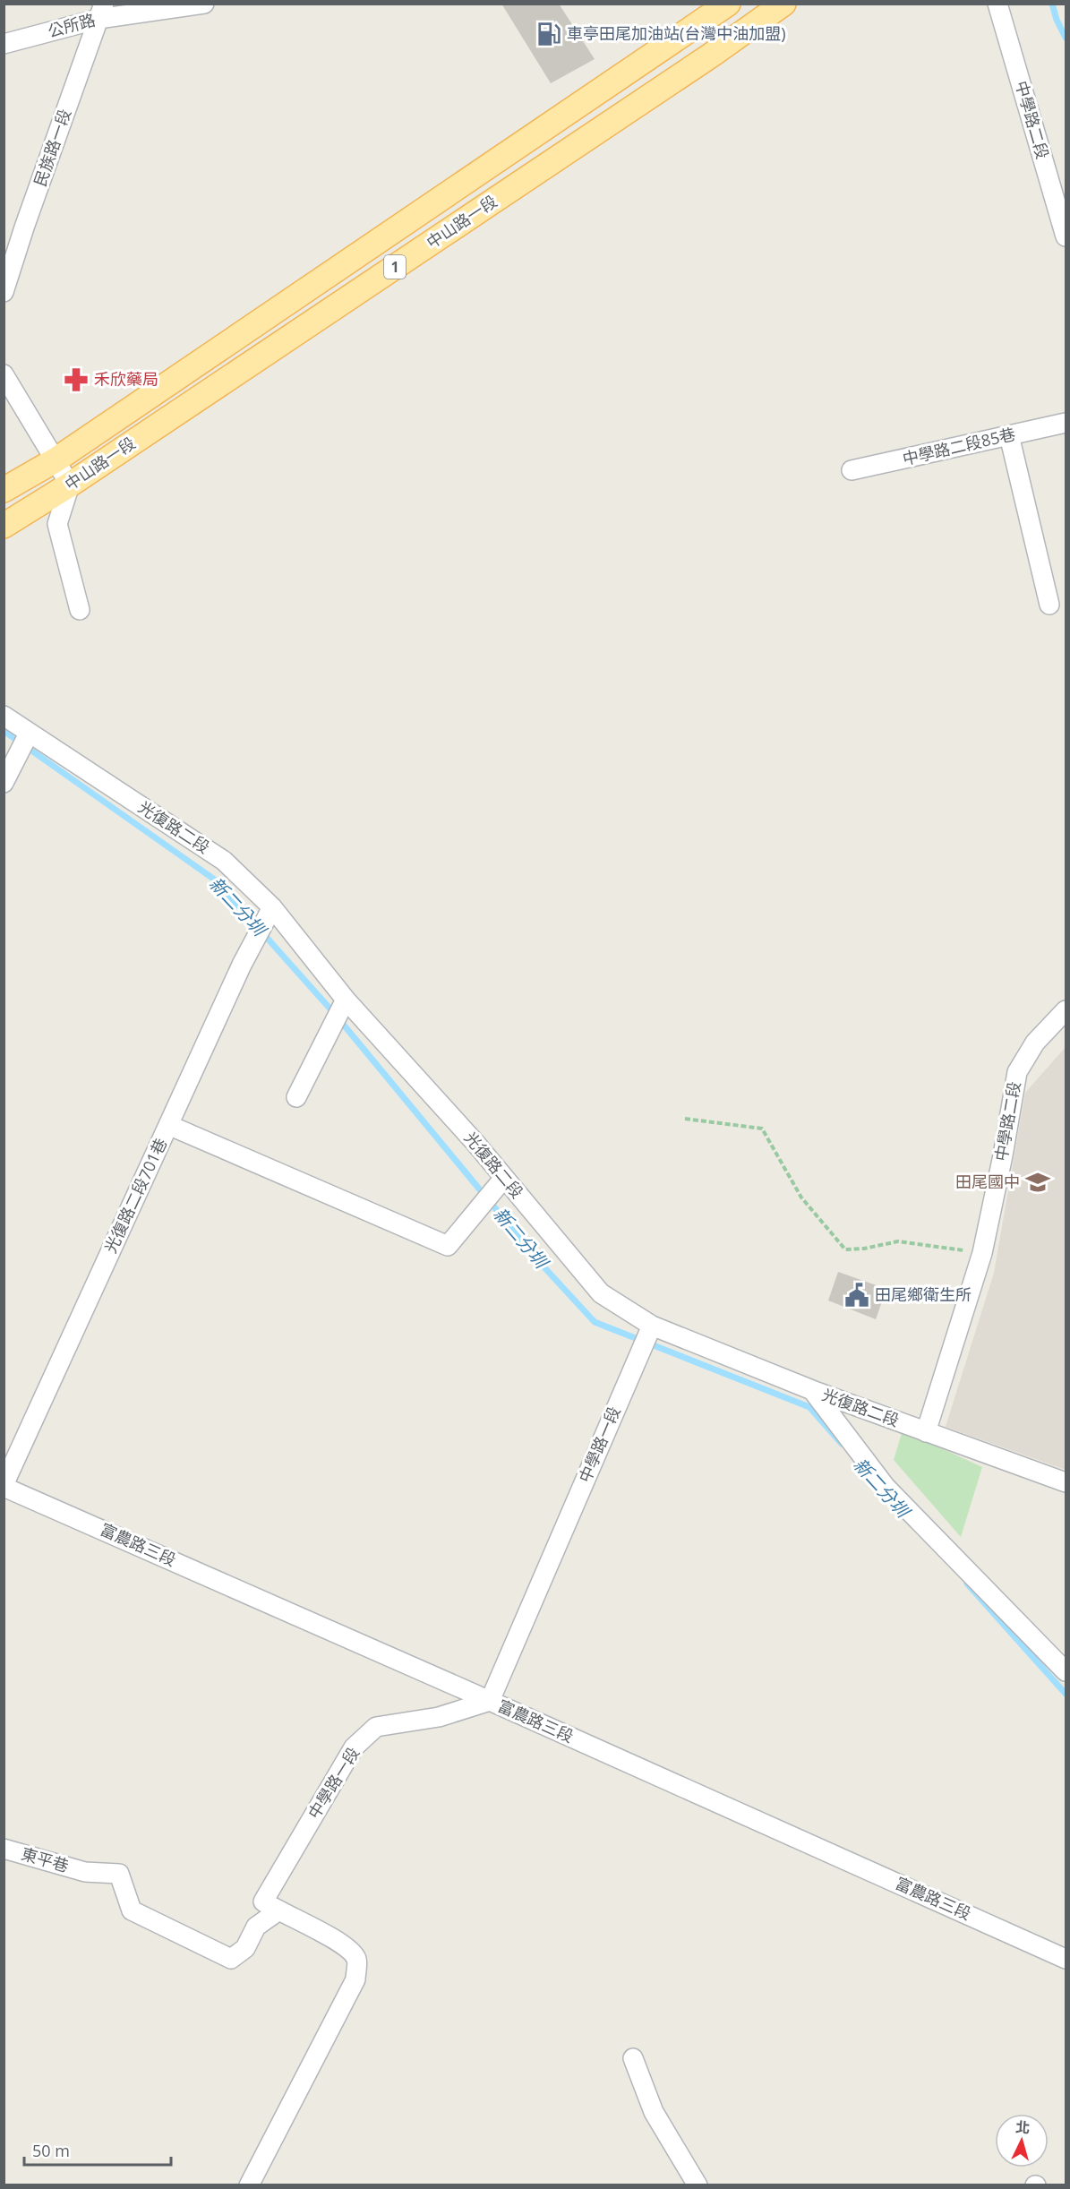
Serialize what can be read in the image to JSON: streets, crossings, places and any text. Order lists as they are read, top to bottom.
{
  "streets": {
    "main road": ["中山路一段", "1"],
    "street": [
      "公所路",
      "中學路二段",
      "民族路一段",
      "中學路二段85巷",
      "光復路二段",
      "光復路二段701巷",
      "中學路一段",
      "富農路三段",
      "東平巷"
    ]
  },
  "crossings": [
    ["公所路", "民族路一段"],
    ["中學路二段", "光復路二段"],
    ["光復路二段", "光復路二段701巷"],
    ["光復路二段", "中學路一段"],
    ["光復路二段701巷", "富農路三段"],
    ["中學路一段", "富農路三段"],
    ["中學路一段", "東平巷"]
  ],
  "water": ["新二分圳"],
  "places": {
    "fuel station": ["車亭田尾加油站(台灣中油加盟)"],
    "pharmacy": ["禾欣藥局"],
    "school or university": ["田尾國中"],
    "public building": ["田尾鄉衛生所"]
  },
  "scale_bar": "50 m",
  "north": "top"
}
